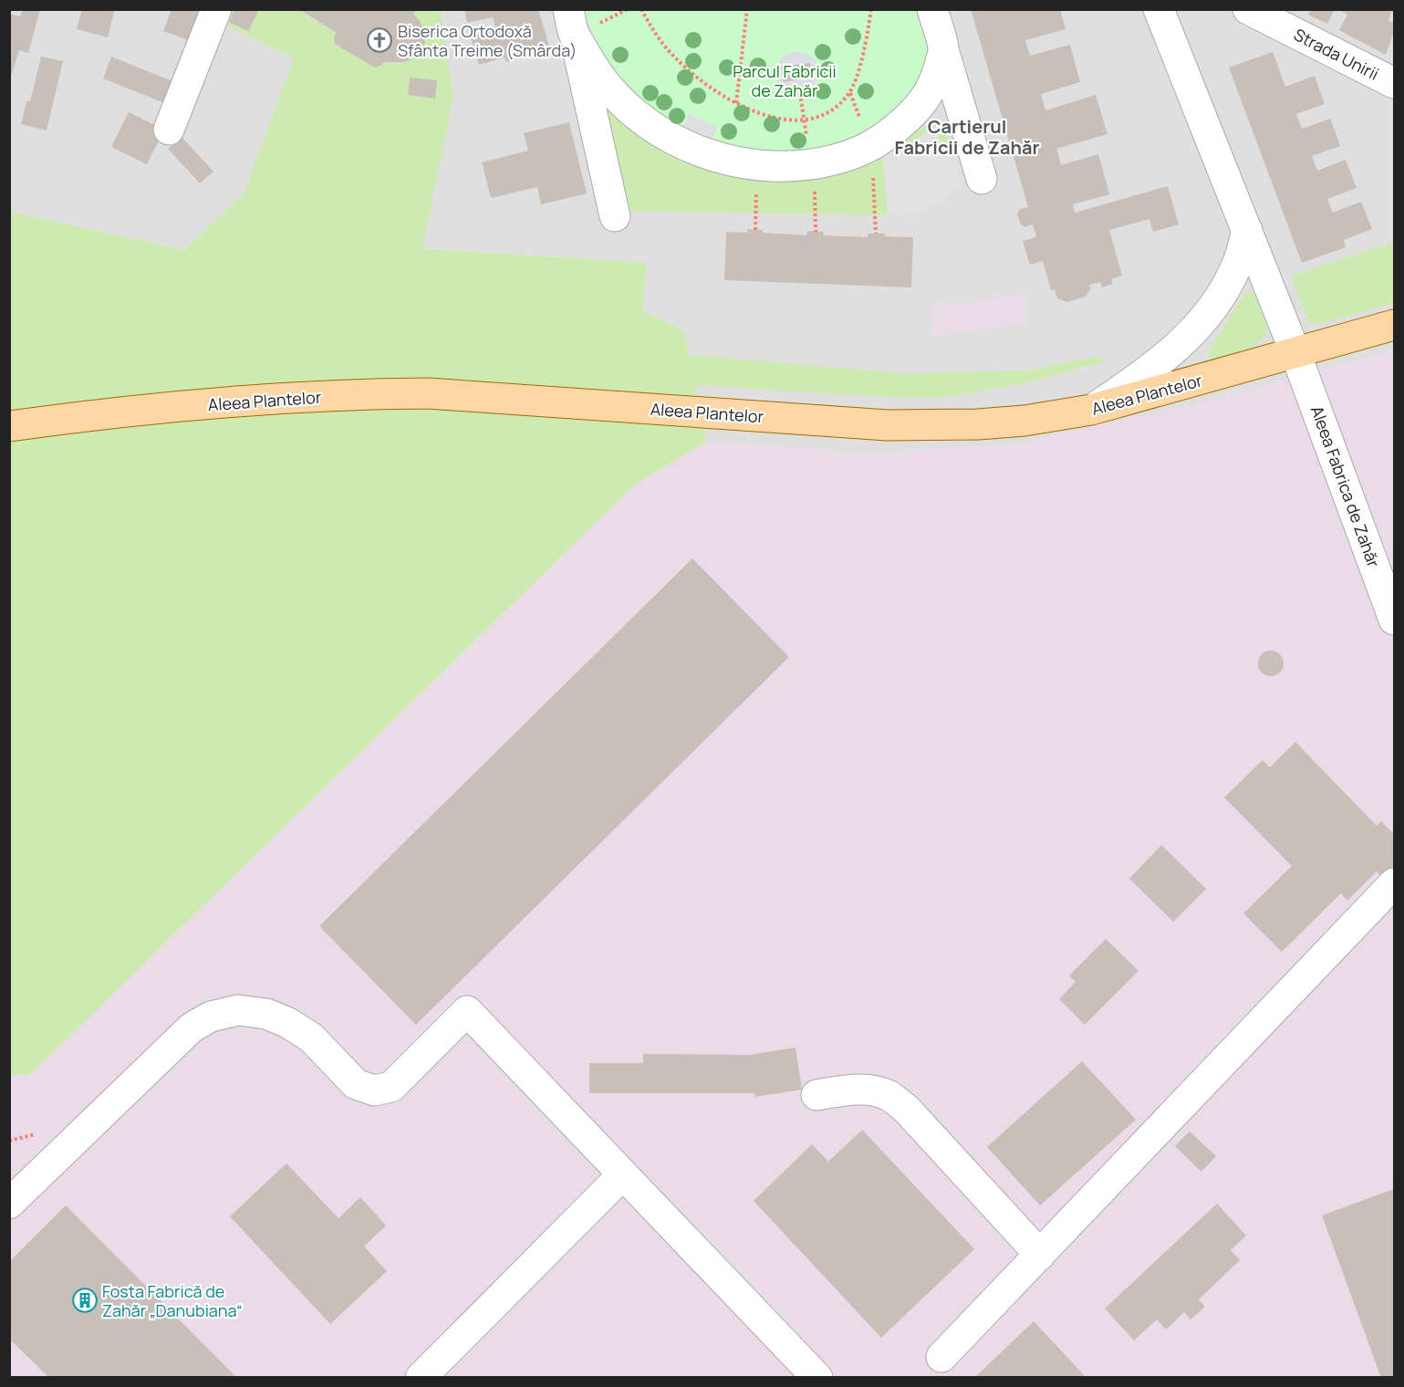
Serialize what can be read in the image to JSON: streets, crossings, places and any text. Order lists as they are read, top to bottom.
{
  "streets": {
    "main road": ["Aleea Plantelor"],
    "street": ["Strada Unirii", "Aleea Fabrica de Zahăr"]
  },
  "crossings": [
    ["Aleea Plantelor", "Aleea Fabrica de Zahăr"]
  ],
  "districts": ["Cartierul Fabricii de Zahăr"],
  "parks": ["Parcul Fabricii de Zahăr"],
  "places": {
    "church": ["Biserica Ortodoxă Sfânta Treime (Smârda)"],
    "building": ["Fosta Fabrică de Zahăr „Danubiana“"]
  }
}
